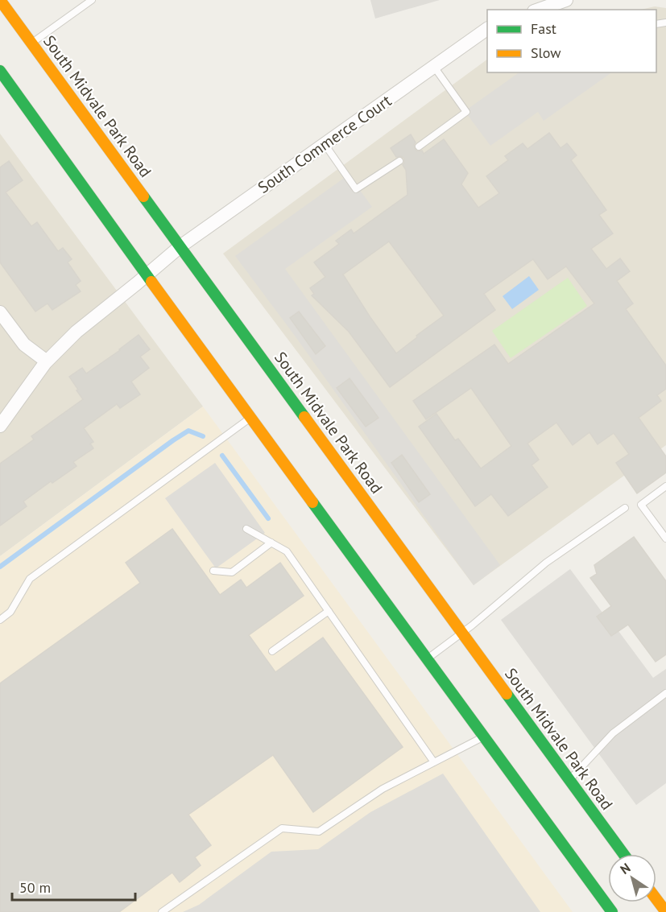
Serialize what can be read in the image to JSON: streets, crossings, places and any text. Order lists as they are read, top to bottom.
{
  "streets": {
    "main road": ["South Midvale Park Road"],
    "street": ["South Commerce Court"]
  },
  "crossings": [
    ["South Midvale Park Road", "South Commerce Court"]
  ],
  "legend": ["Fast", "Slow"],
  "scale_bar": "50 m",
  "north": "top left"
}
